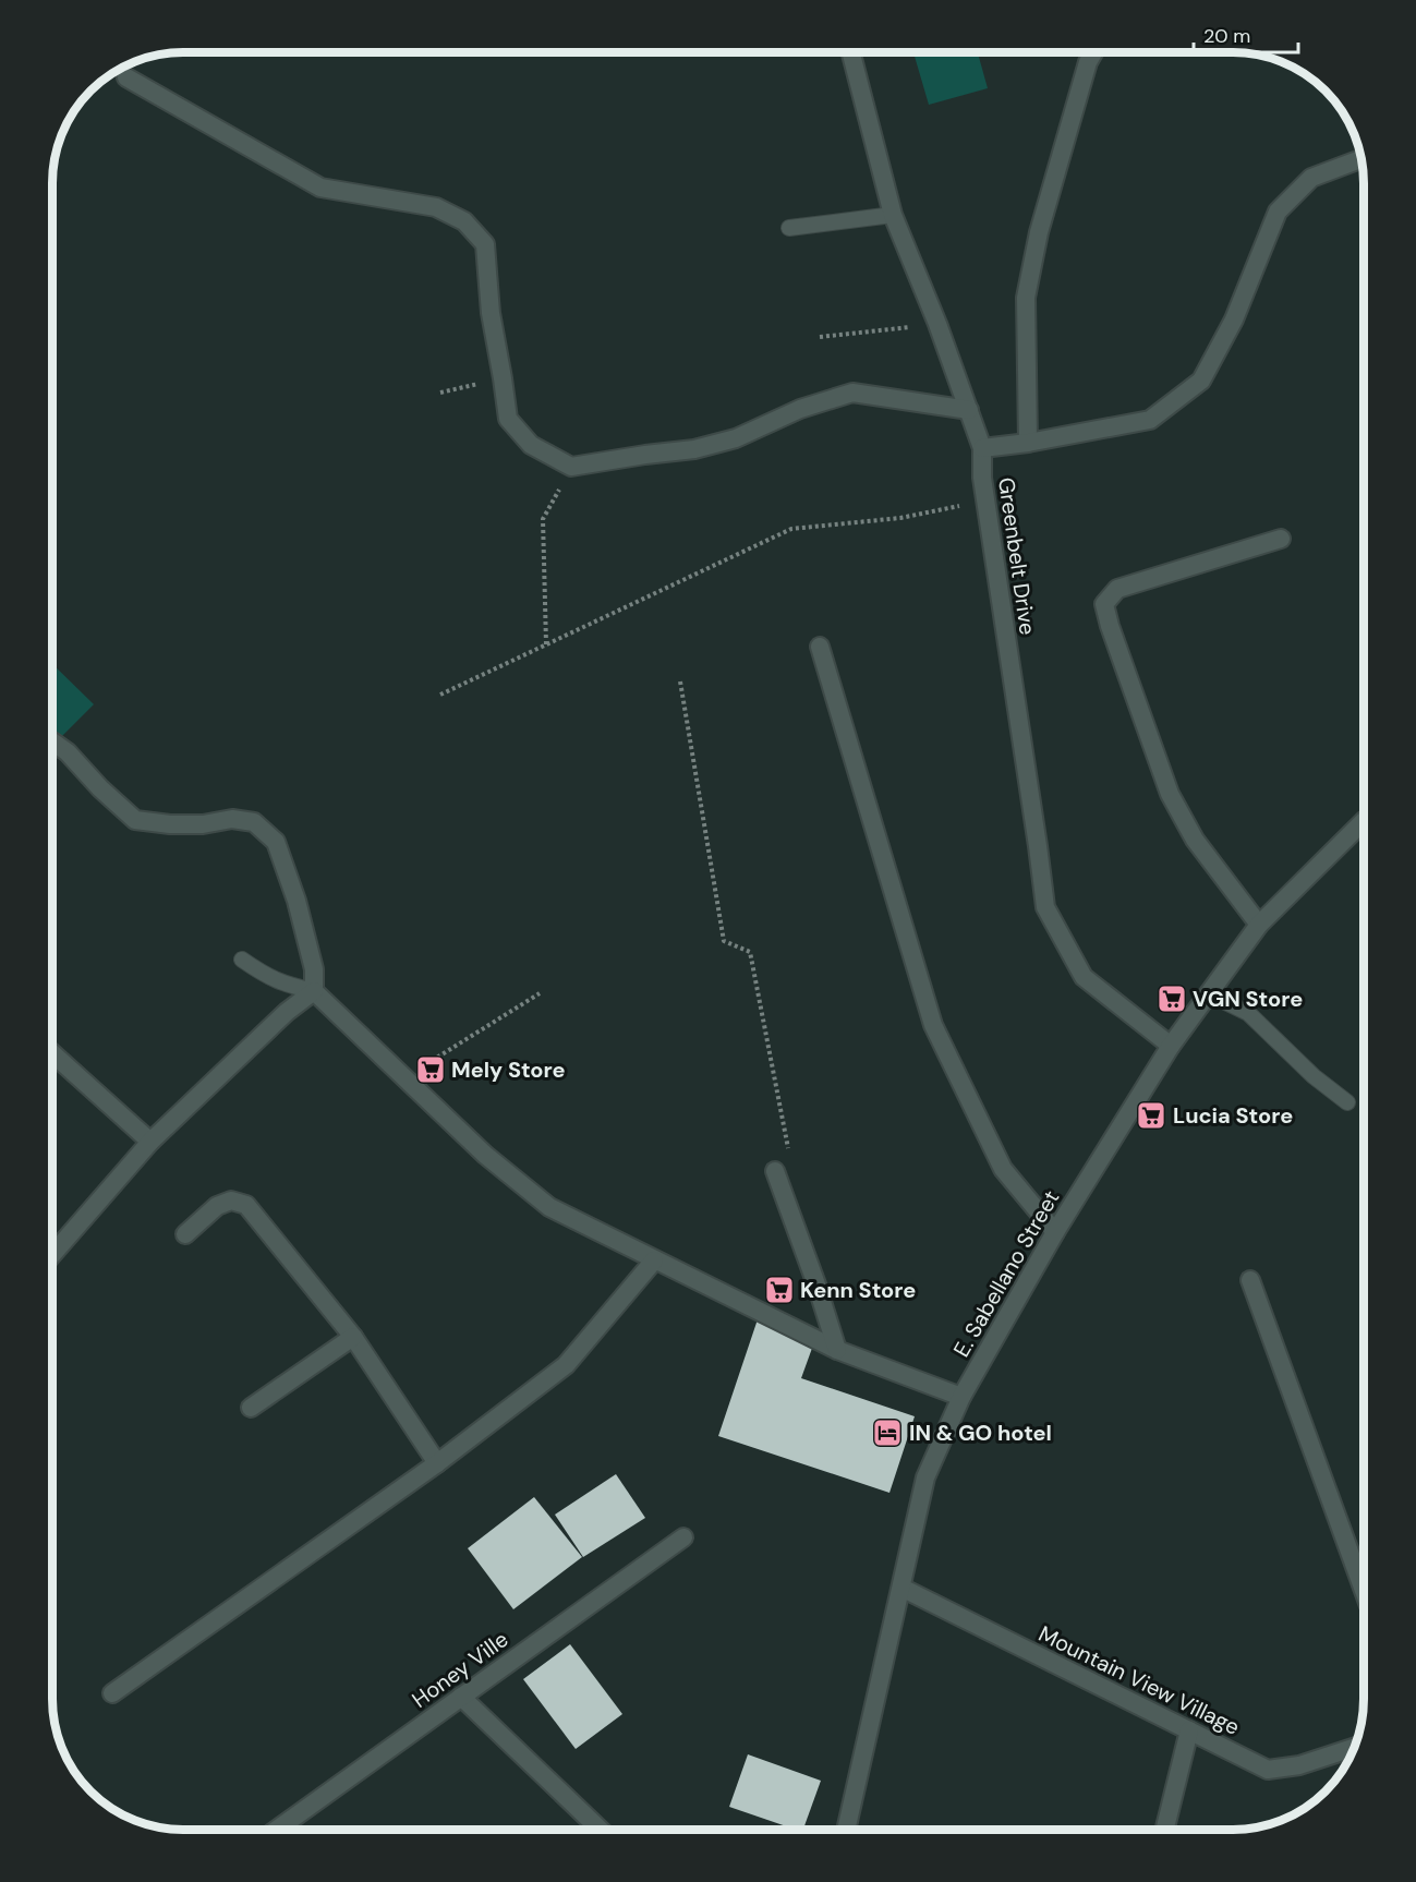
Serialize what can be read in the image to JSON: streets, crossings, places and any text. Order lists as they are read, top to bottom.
{
  "streets": {
    "street": [
      "Greenbelt Drive",
      "E. Sabellano Street",
      "Honey Ville",
      "Mountain View Village"
    ]
  },
  "crossings": [
    ["Greenbelt Drive", "E. Sabellano Street"],
    ["E. Sabellano Street", "Mountain View Village"]
  ],
  "places": {
    "supermarket": [
      "VGN Store",
      "Mely Store",
      "Lucia Store",
      "Kenn Store"
    ],
    "hotel": ["IN & GO hotel"]
  },
  "scale_bar": "20 m"
}
